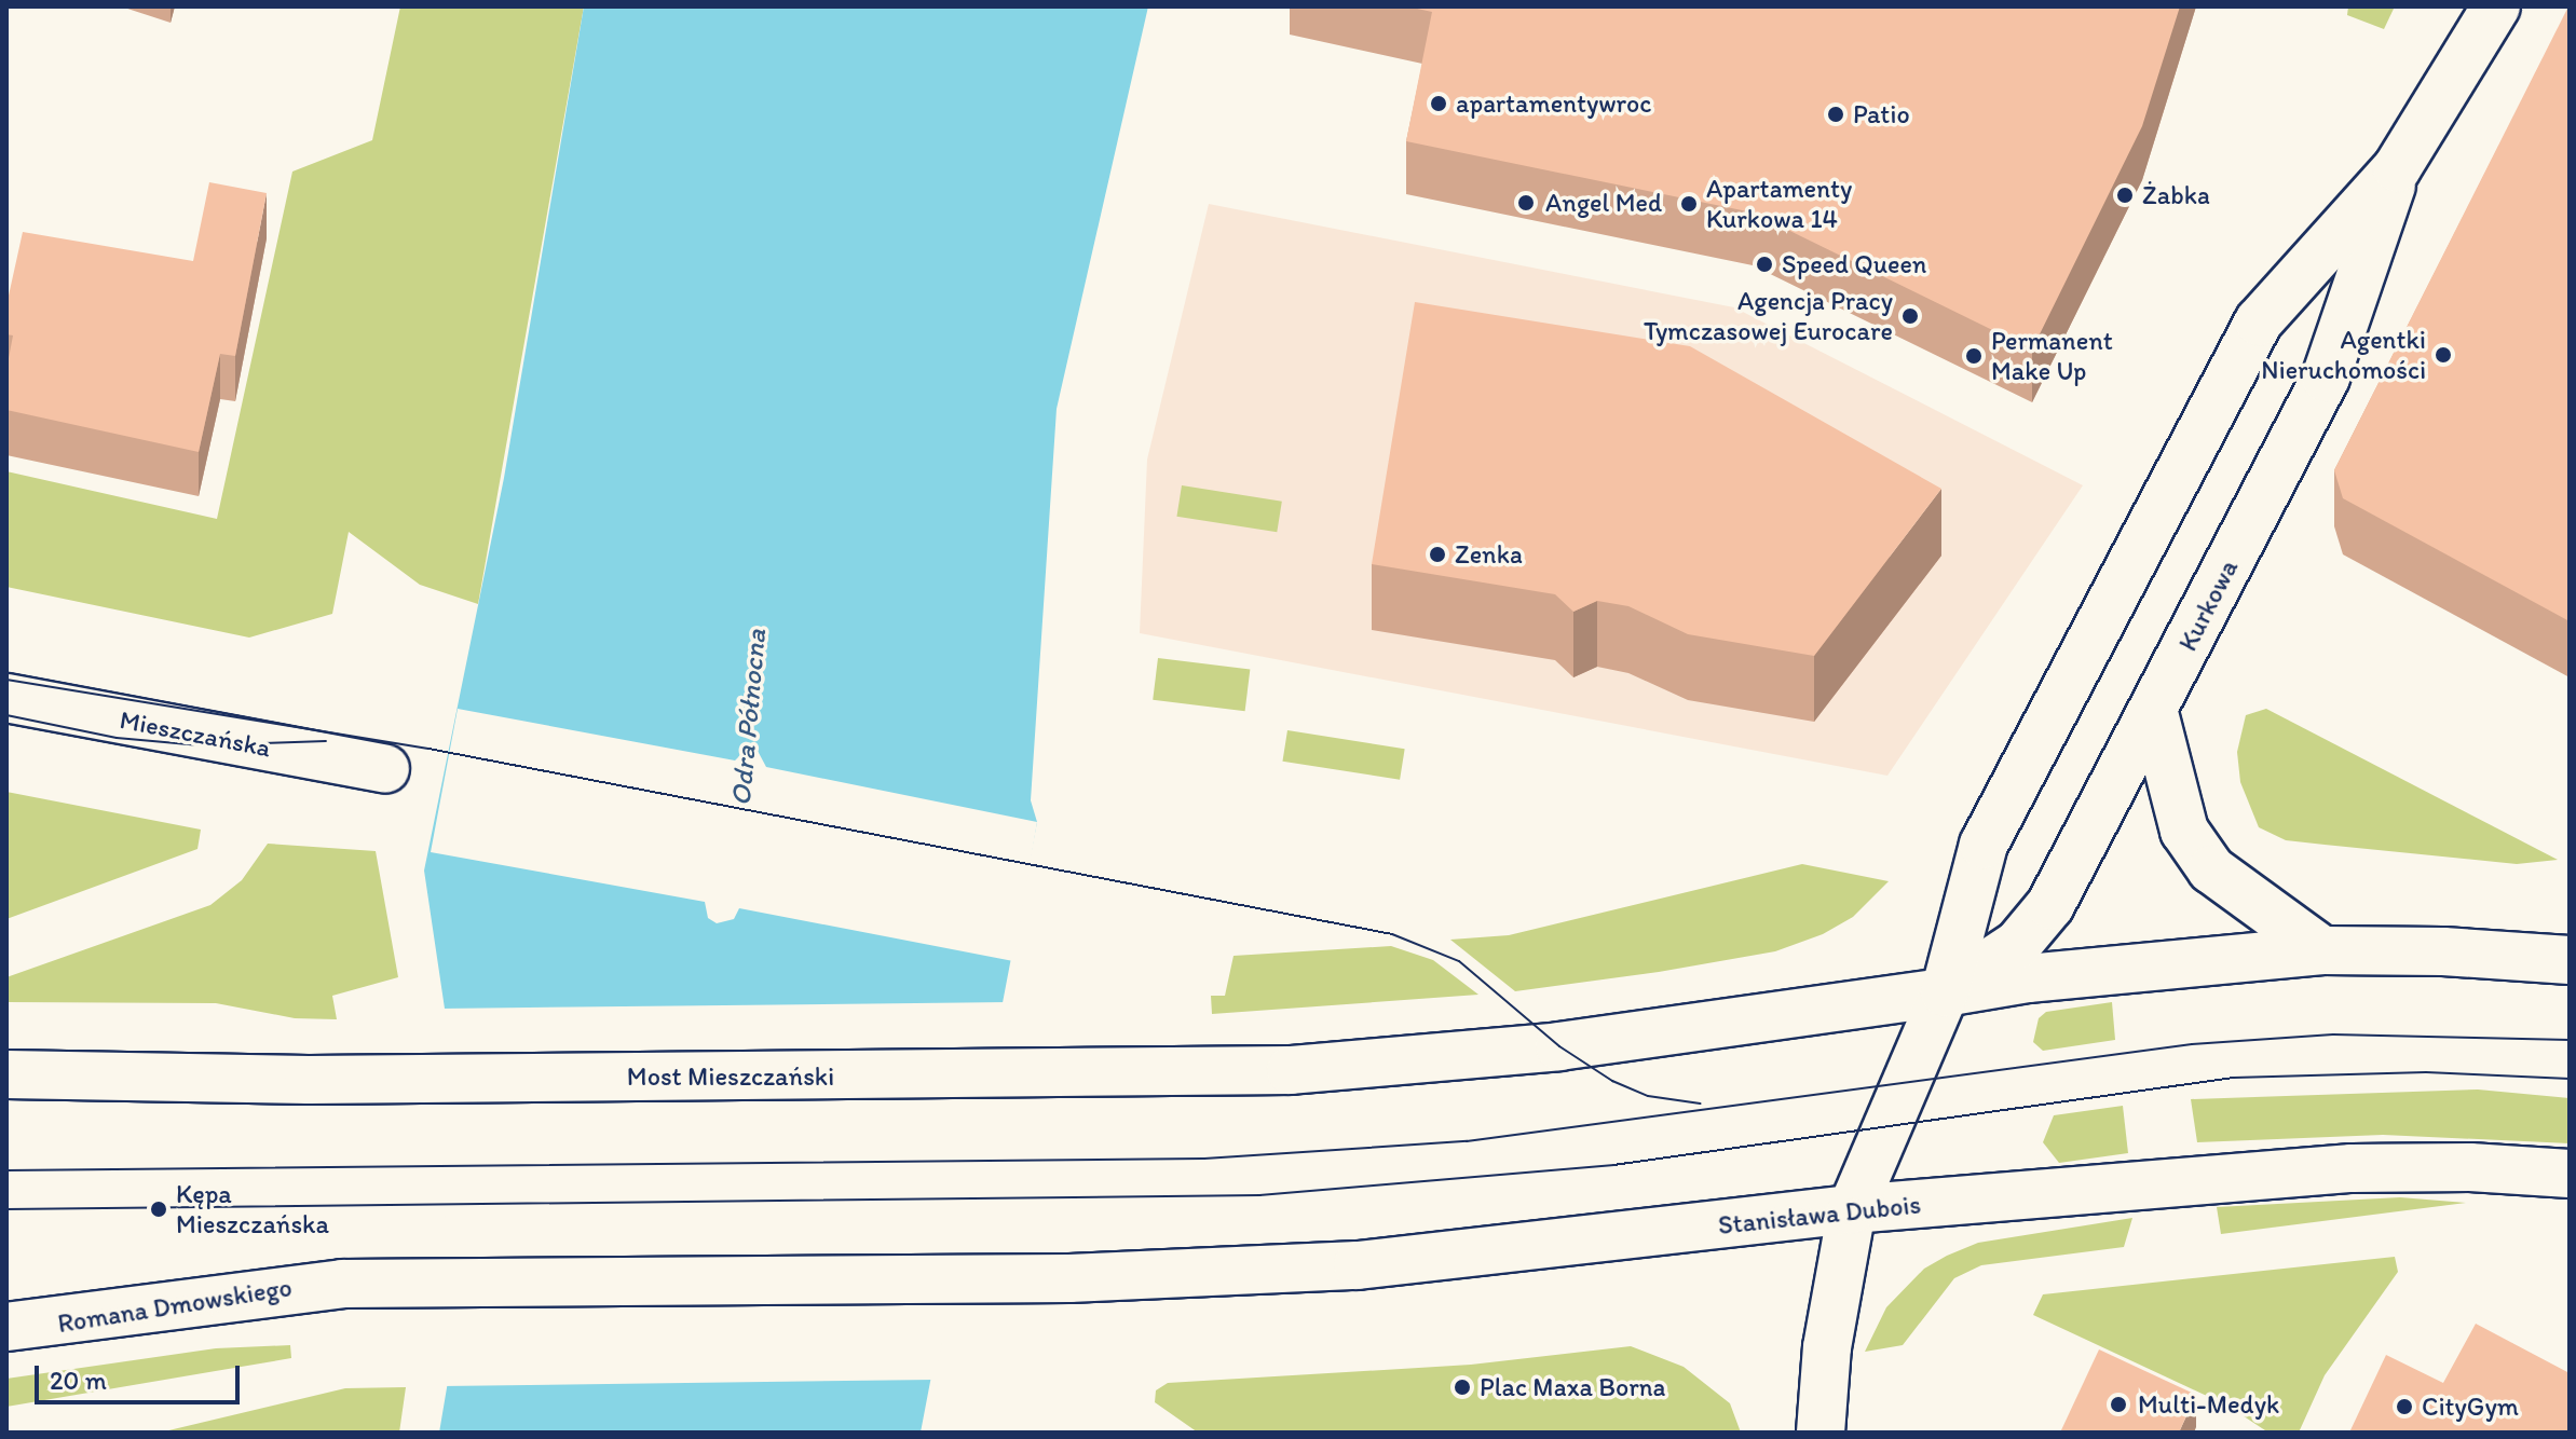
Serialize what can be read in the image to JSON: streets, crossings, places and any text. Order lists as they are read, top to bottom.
{
  "streets": {
    "main road": [
      "Kurkowa",
      "Mieszczańska",
      "Most Mieszczański",
      "Stanisława Dubois",
      "Romana Dmowskiego"
    ]
  },
  "crossings": [
    ["Kurkowa", "Most Mieszczański"],
    ["Kurkowa", "Stanisława Dubois"],
    ["Stanisława Dubois", "Romana Dmowskiego"]
  ],
  "water": ["Odra Północna"],
  "places": [
    "apartamentywroc",
    "Patio",
    "Żabka",
    "Angel Med",
    "Apartamenty Kurkowa 14",
    "Speed Queen",
    "Agencja Pracy Tymczasowej Eurocare",
    "Agentki Nieruchomości",
    "Permanent Make Up",
    "Zenka",
    "Kępa Mieszczańska",
    "Plac Maxa Borna",
    "Multi-Medyk",
    "CityGym"
  ],
  "scale_bar": "20 m"
}
